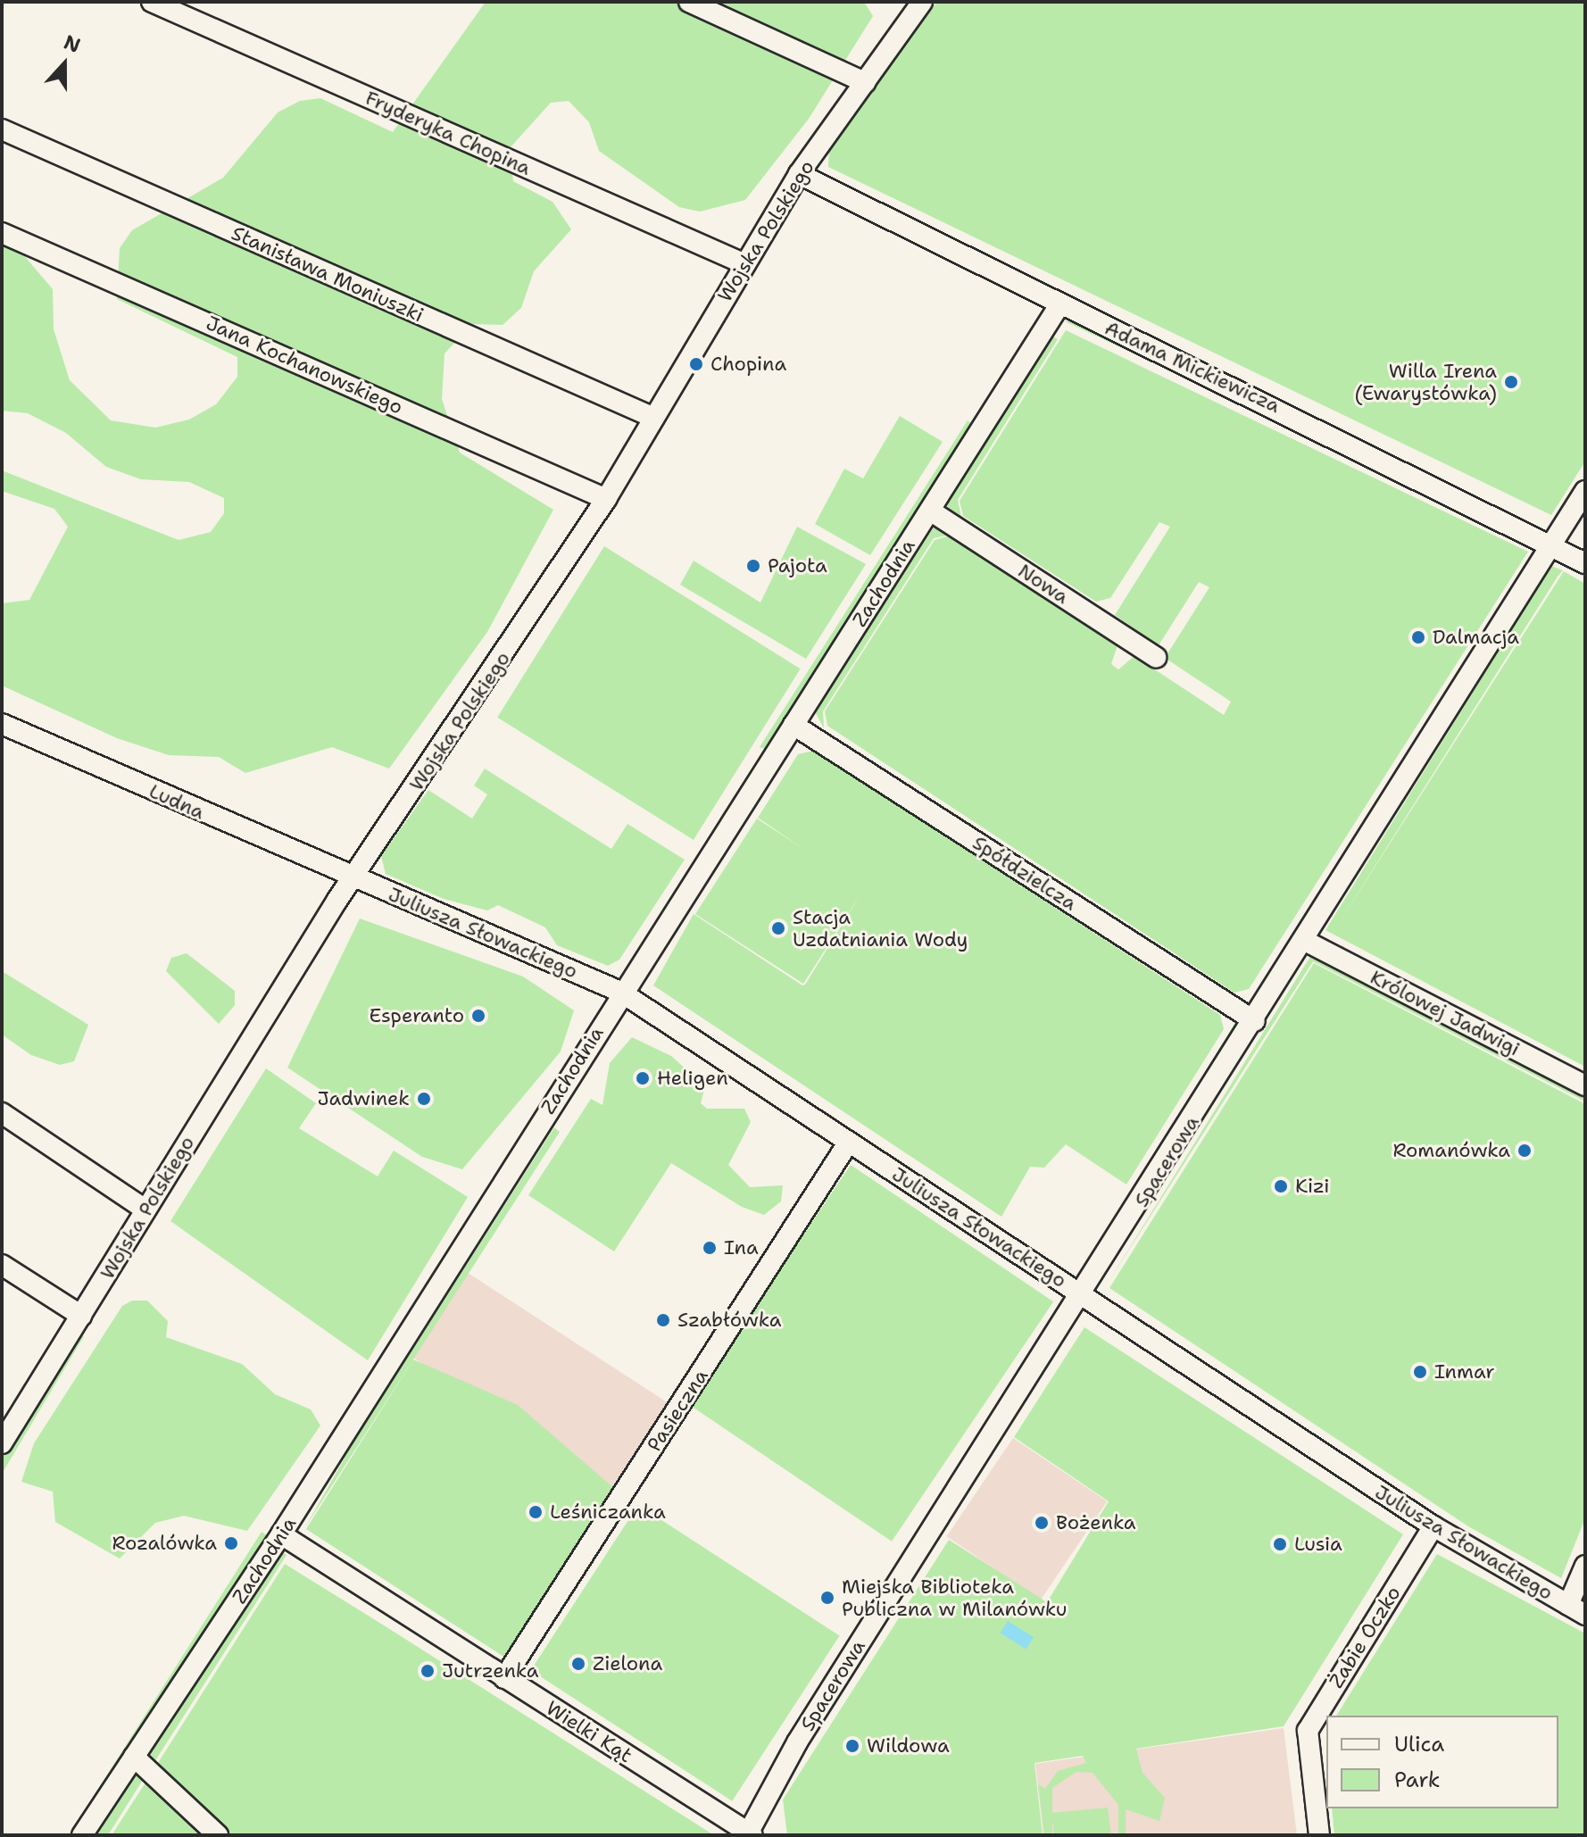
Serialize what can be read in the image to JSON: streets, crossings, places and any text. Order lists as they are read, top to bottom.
{
  "streets": {
    "street": [
      "Fryderyka Chopina",
      "Wojska Polskiego",
      "Stanisława Moniuszki",
      "Jana Kochanowskiego",
      "Adama Mickiewicza",
      "Zachodnia",
      "Nowa",
      "Ludna",
      "Spółdzielcza",
      "Juliusza Słowackiego",
      "Królowej Jadwigi",
      "Spacerowa",
      "Pasieczna",
      "Żabie Oczko",
      "Wielki Kąt"
    ]
  },
  "crossings": [
    ["Fryderyka Chopina", "Wojska Polskiego"],
    ["Wojska Polskiego", "Stanisława Moniuszki"],
    ["Wojska Polskiego", "Jana Kochanowskiego"],
    ["Wojska Polskiego", "Adama Mickiewicza"],
    ["Wojska Polskiego", "Ludna"],
    ["Wojska Polskiego", "Juliusza Słowackiego"],
    ["Adama Mickiewicza", "Zachodnia"],
    ["Adama Mickiewicza", "Spacerowa"],
    ["Zachodnia", "Nowa"],
    ["Zachodnia", "Spółdzielcza"],
    ["Zachodnia", "Juliusza Słowackiego"],
    ["Zachodnia", "Wielki Kąt"],
    ["Ludna", "Juliusza Słowackiego"],
    ["Spółdzielcza", "Spacerowa"],
    ["Juliusza Słowackiego", "Spacerowa"],
    ["Juliusza Słowackiego", "Pasieczna"],
    ["Juliusza Słowackiego", "Żabie Oczko"],
    ["Królowej Jadwigi", "Spacerowa"],
    ["Spacerowa", "Wielki Kąt"],
    ["Pasieczna", "Wielki Kąt"]
  ],
  "places": [
    "Chopina",
    "Willa Irena (Ewarystówka)",
    "Pajota",
    "Dalmacja",
    "Stacja Uzdatniania Wody",
    "Esperanto",
    "Heligen",
    "Jadwinek",
    "Romanówka",
    "Kizi",
    "Ina",
    "Szabłówka",
    "Inmar",
    "Leśniczanka",
    "Bożenka",
    "Rozalówka",
    "Lusia",
    "Miejska Biblioteka Publiczna w Milanówku",
    "Zielona",
    "Jutrzenka",
    "Wildowa"
  ],
  "legend": ["Ulica", "Park"],
  "north": "top"
}
